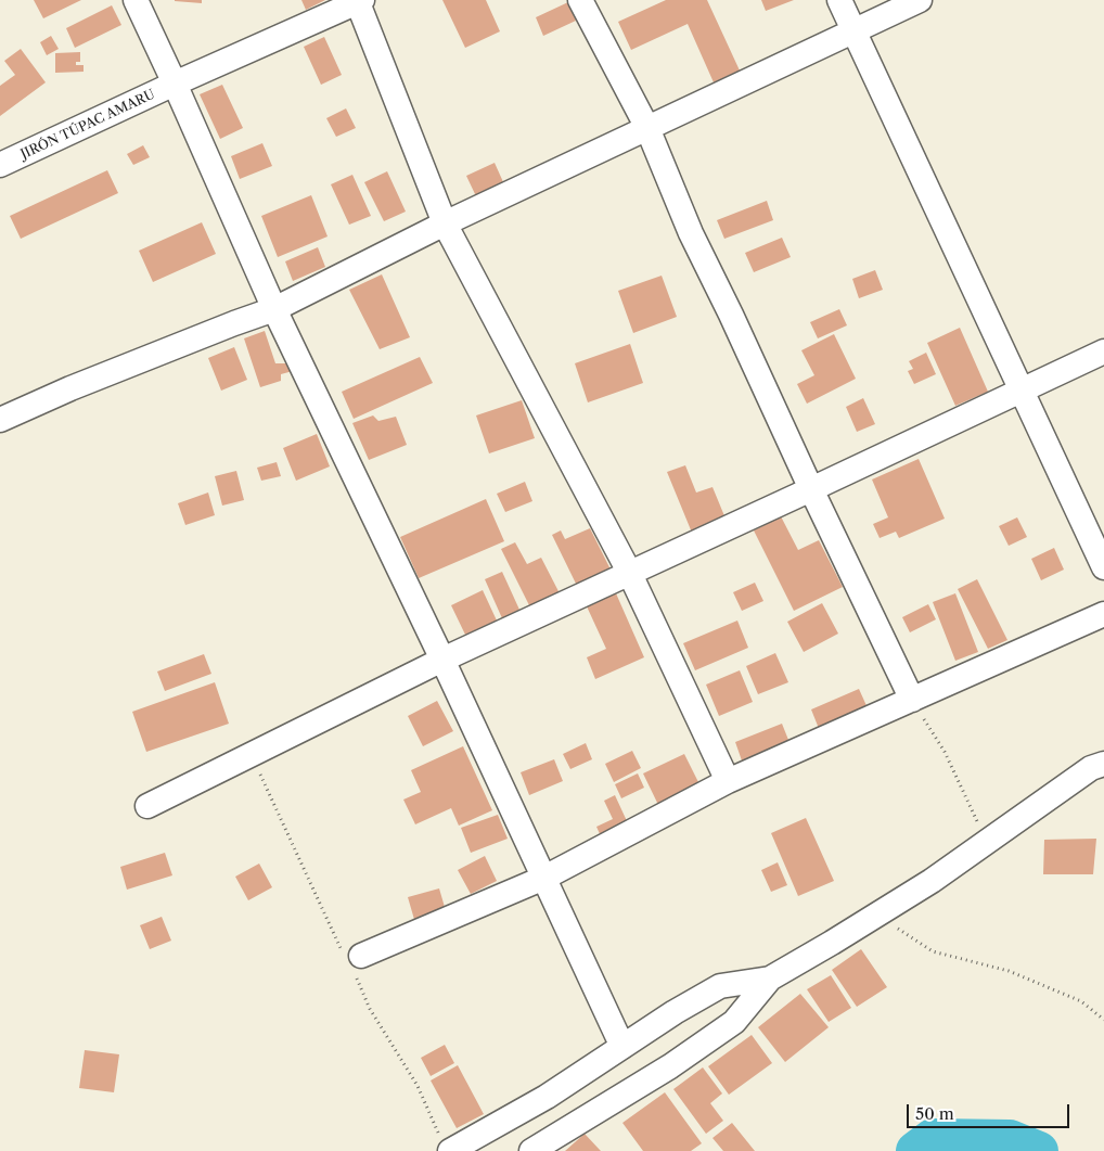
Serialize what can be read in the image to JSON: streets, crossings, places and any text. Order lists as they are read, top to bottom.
{
  "streets": {
    "street": ["JIRÓN TÚPAC AMARU"]
  },
  "scale_bar": "50 m"
}
